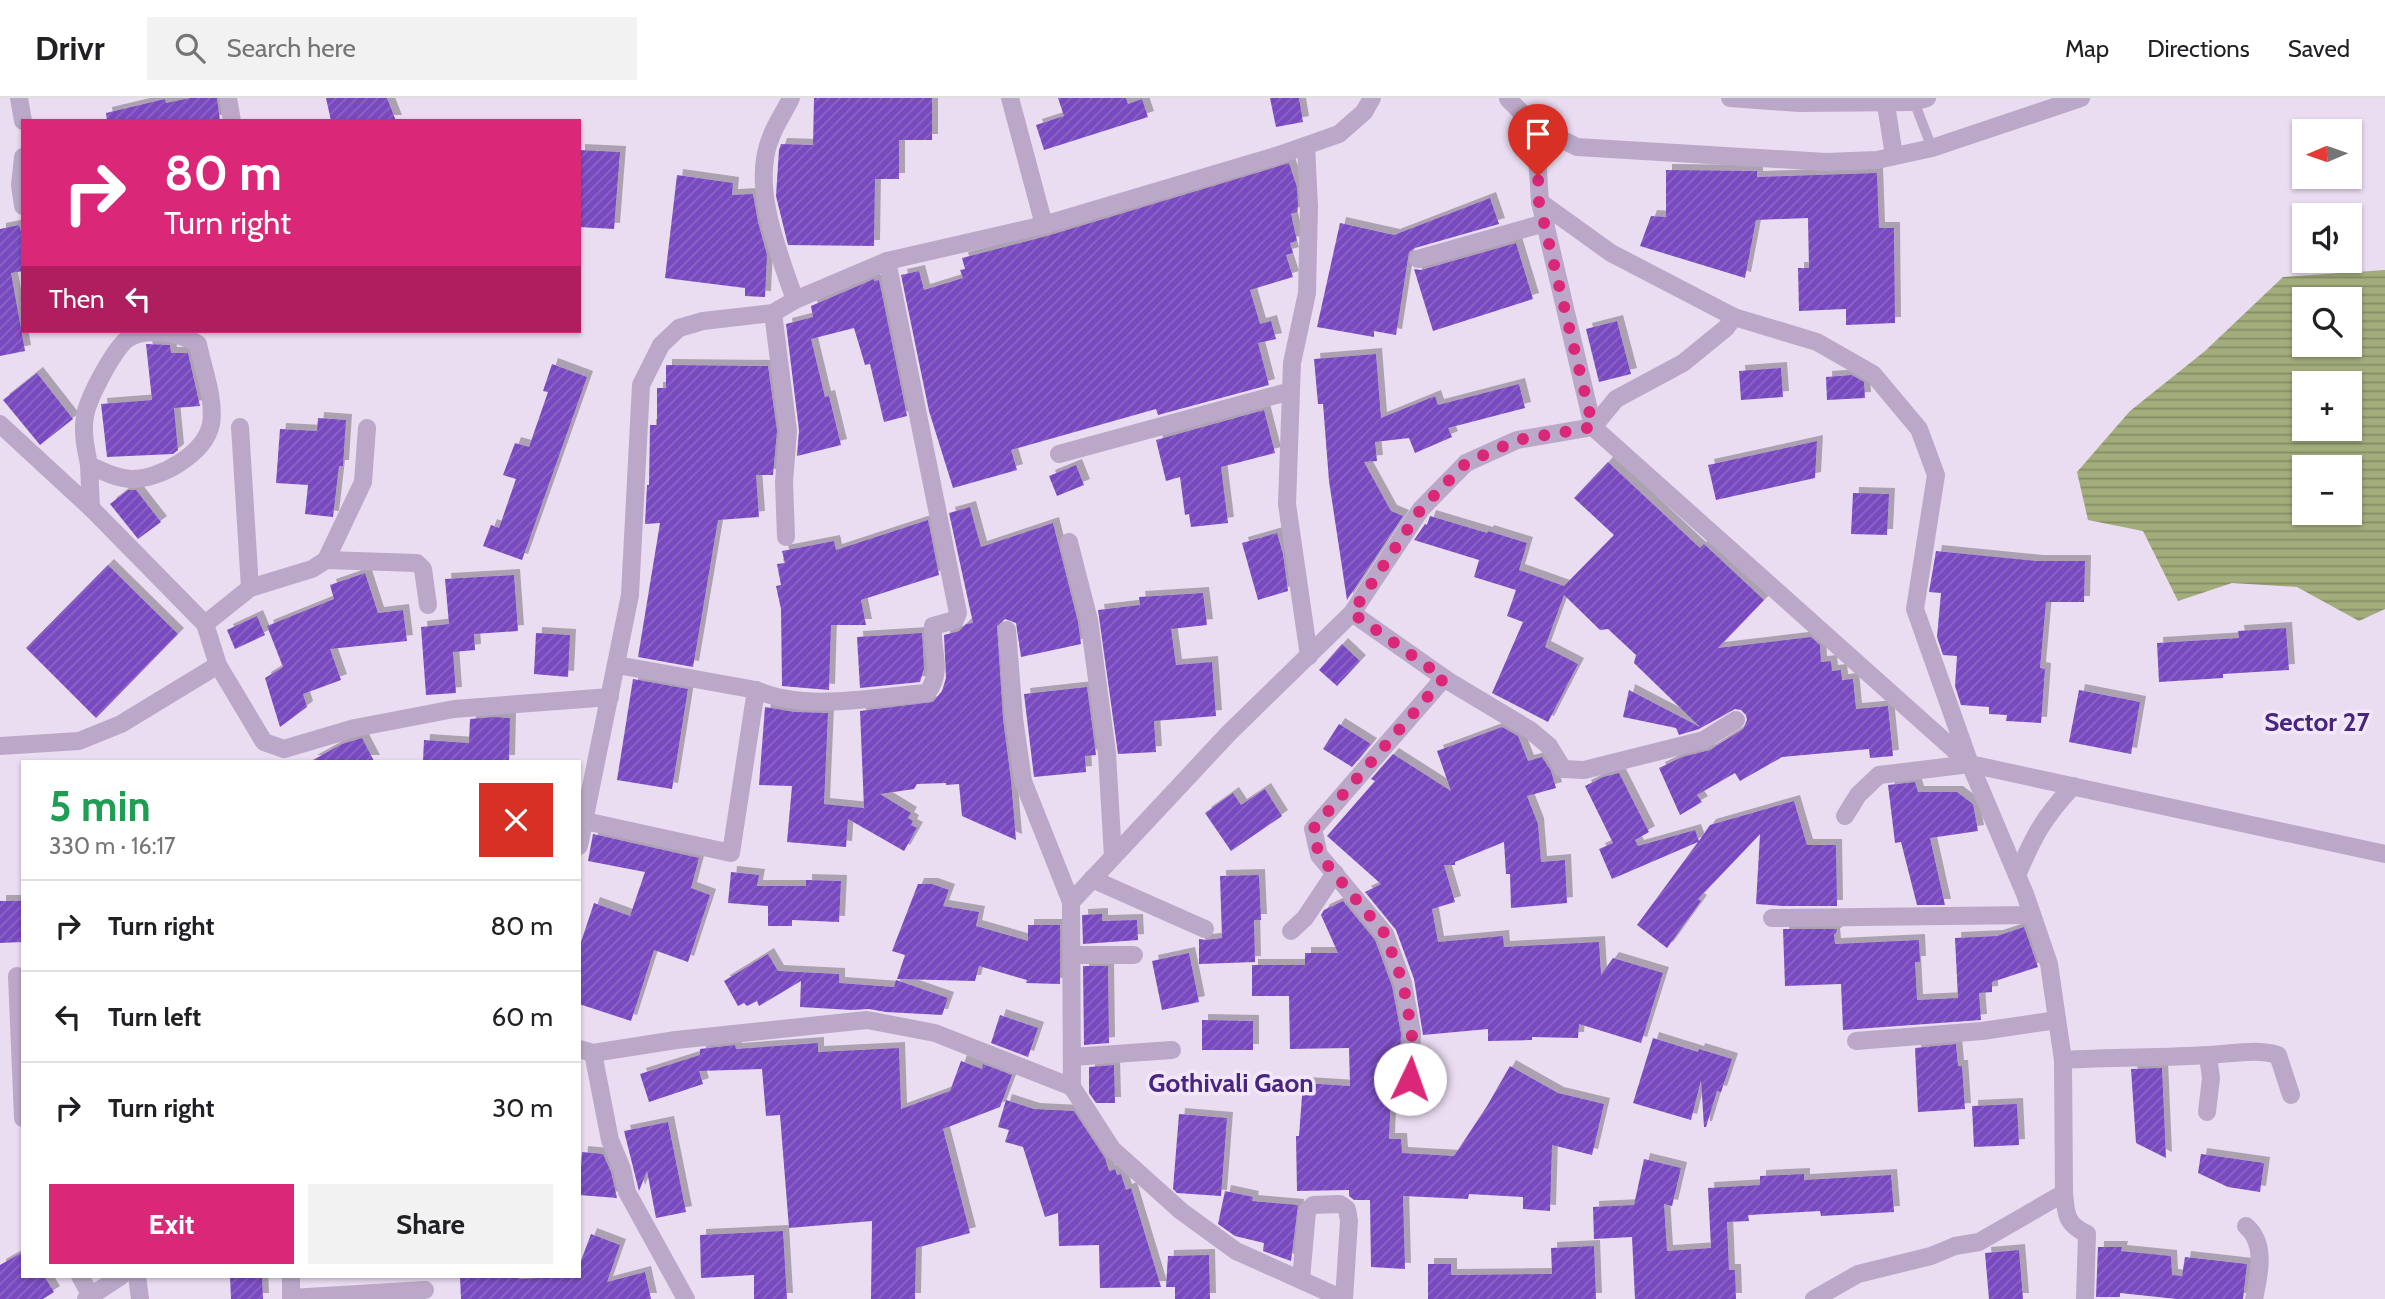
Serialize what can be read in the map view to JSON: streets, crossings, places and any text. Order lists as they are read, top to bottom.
{
  "districts": ["Sector 27", "Gothivali Gaon"],
  "north": "left",
  "page": {
    "header": "Drivr",
    "search": "Search here",
    "nav": ["Map", "Directions", "Saved"],
    "map_buttons": ["+", "−"],
    "turn": ["80 m", "Turn right"],
    "then": "Then",
    "heading": ["5 min", "330 m · 16:17"],
    "list": [
      {
        "name": "Turn right",
        "value": "80 m"
      },
      {
        "name": "Turn left",
        "value": "60 m"
      },
      {
        "name": "Turn right",
        "value": "30 m"
      }
    ],
    "buttons": ["Exit", "Share"]
  }
}
